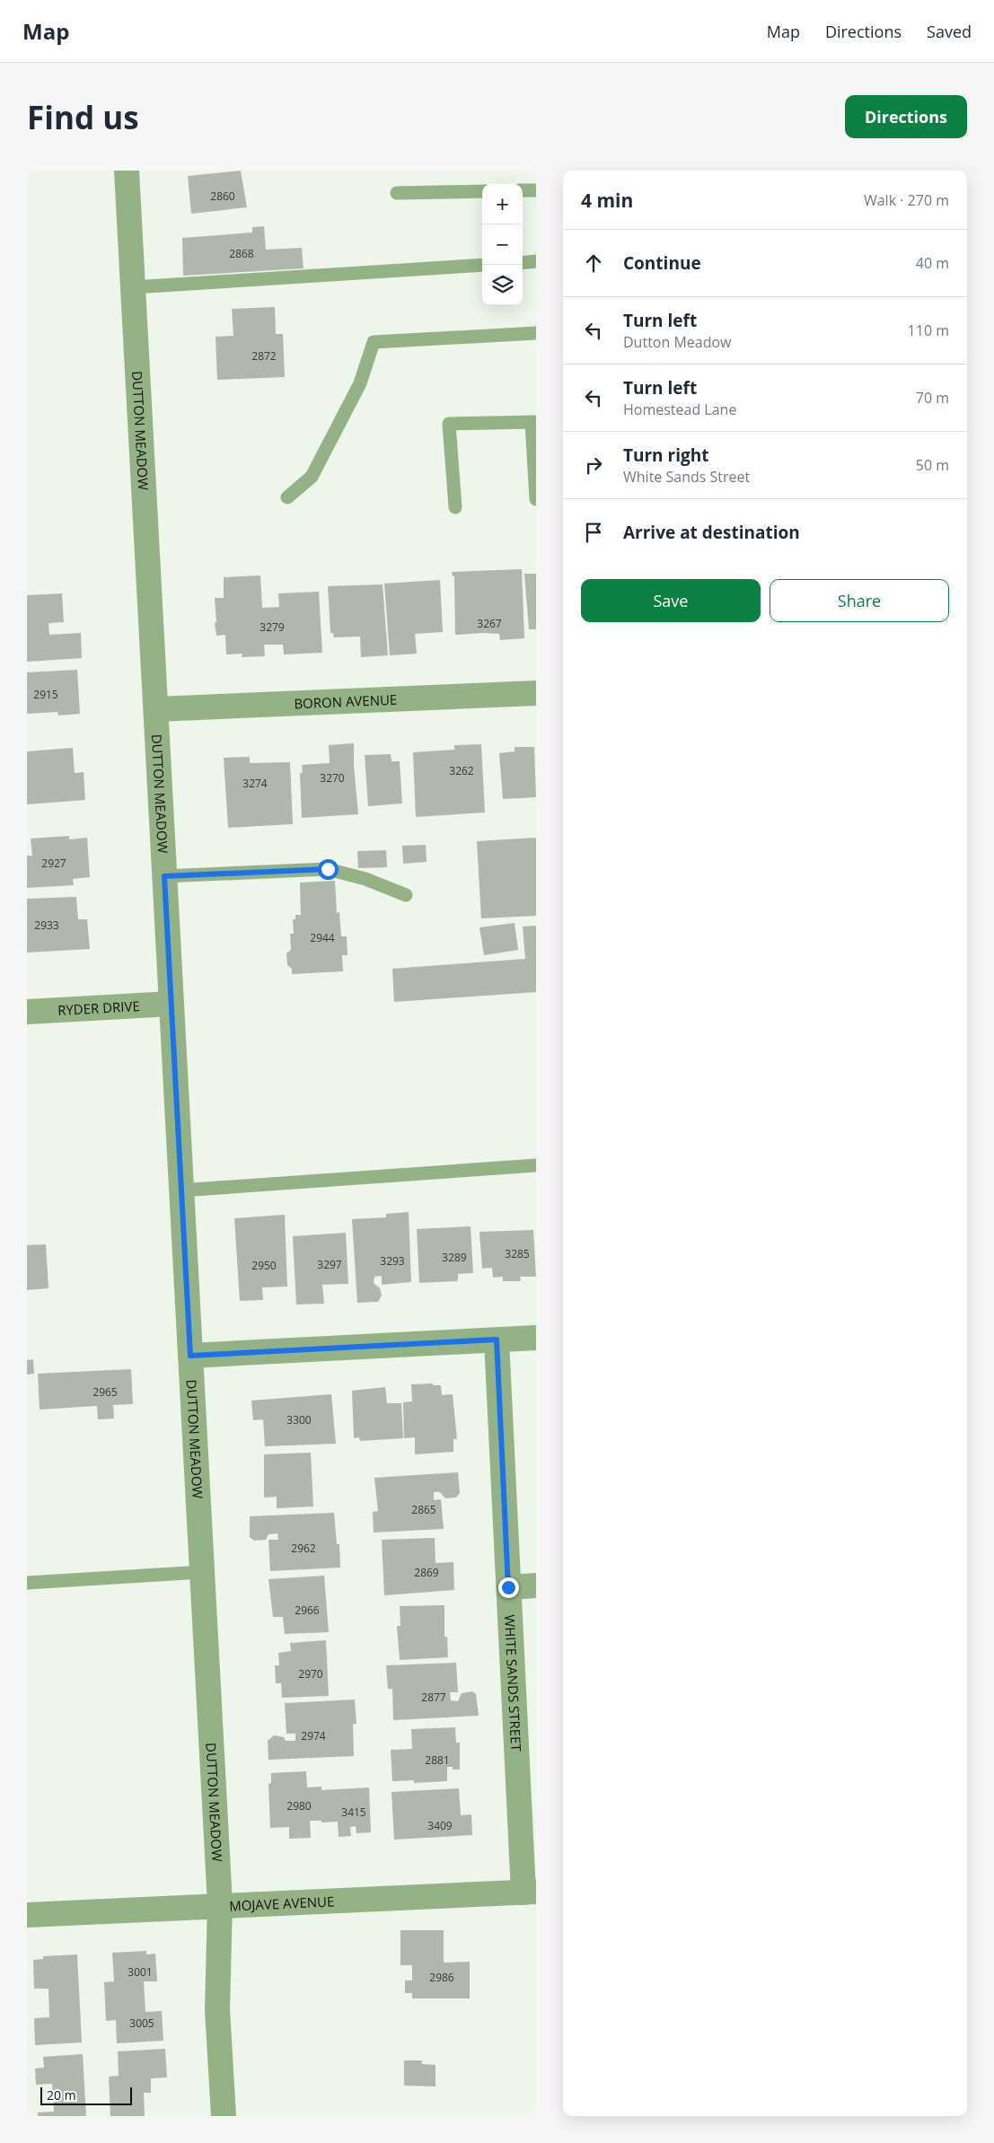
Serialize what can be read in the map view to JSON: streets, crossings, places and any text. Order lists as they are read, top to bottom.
{
  "streets": {
    "street": [
      "DUTTON MEADOW",
      "BORON AVENUE",
      "RYDER DRIVE",
      "WHITE SANDS STREET",
      "MOJAVE AVENUE"
    ]
  },
  "crossings": [
    ["DUTTON MEADOW", "BORON AVENUE"],
    ["DUTTON MEADOW", "RYDER DRIVE"],
    ["DUTTON MEADOW", "MOJAVE AVENUE"],
    ["WHITE SANDS STREET", "MOJAVE AVENUE"]
  ],
  "house_numbers": [
    "2860",
    "2868",
    "2872",
    "3267",
    "3279",
    "2915",
    "3262",
    "3270",
    "3274",
    "2927",
    "2933",
    "2944",
    "3285",
    "3289",
    "3293",
    "3297",
    "2950",
    "2965",
    "3300",
    "2865",
    "2962",
    "2869",
    "2966",
    "2970",
    "2877",
    "2974",
    "2881",
    "2980",
    "3415",
    "3409",
    "3001",
    "2986",
    "3005"
  ],
  "scale_bar": "20 m",
  "page": {
    "header": "Map",
    "nav": ["Map", "Directions", "Saved"],
    "buttons": [
      "Directions",
      ["Save", "Share"]
    ],
    "title": "Find us",
    "heading": ["4 min", "Walk · 270 m"],
    "map_buttons": ["+", "−"],
    "list": [
      ["Continue", "40 m"],
      ["Turn left", "Dutton Meadow", "110 m"],
      ["Turn left", "Homestead Lane", "70 m"],
      ["Turn right", "White Sands Street", "50 m"],
      "Arrive at destination"
    ],
    "scale": "20 m"
  }
}
